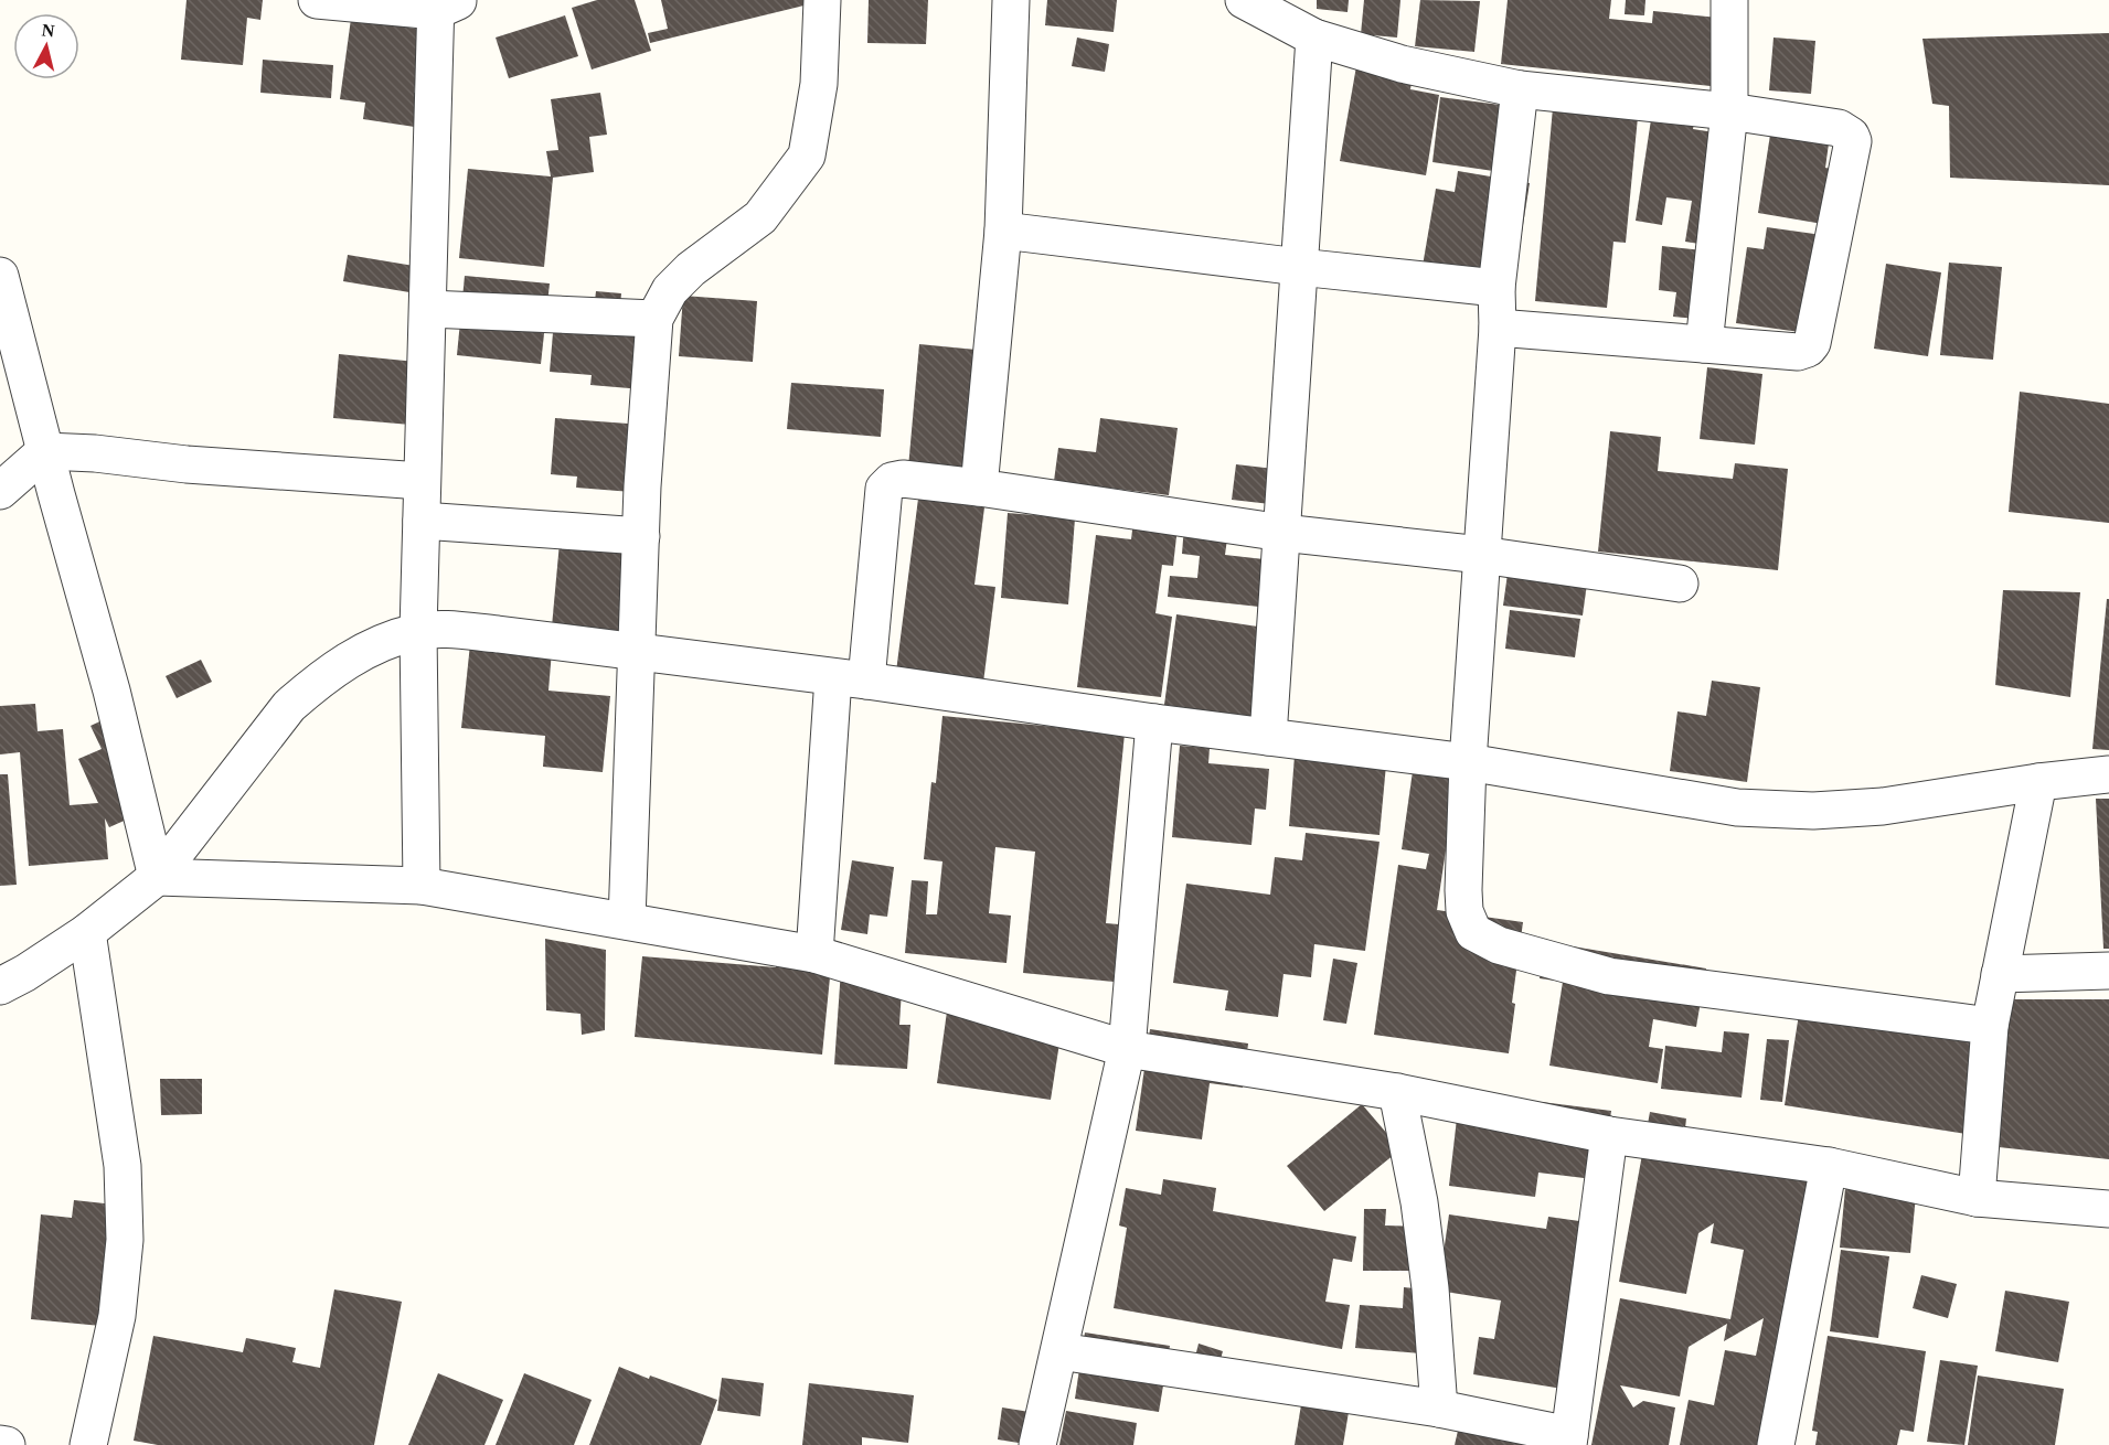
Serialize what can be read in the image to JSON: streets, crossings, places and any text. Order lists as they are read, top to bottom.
{
  "north": "top"
}
